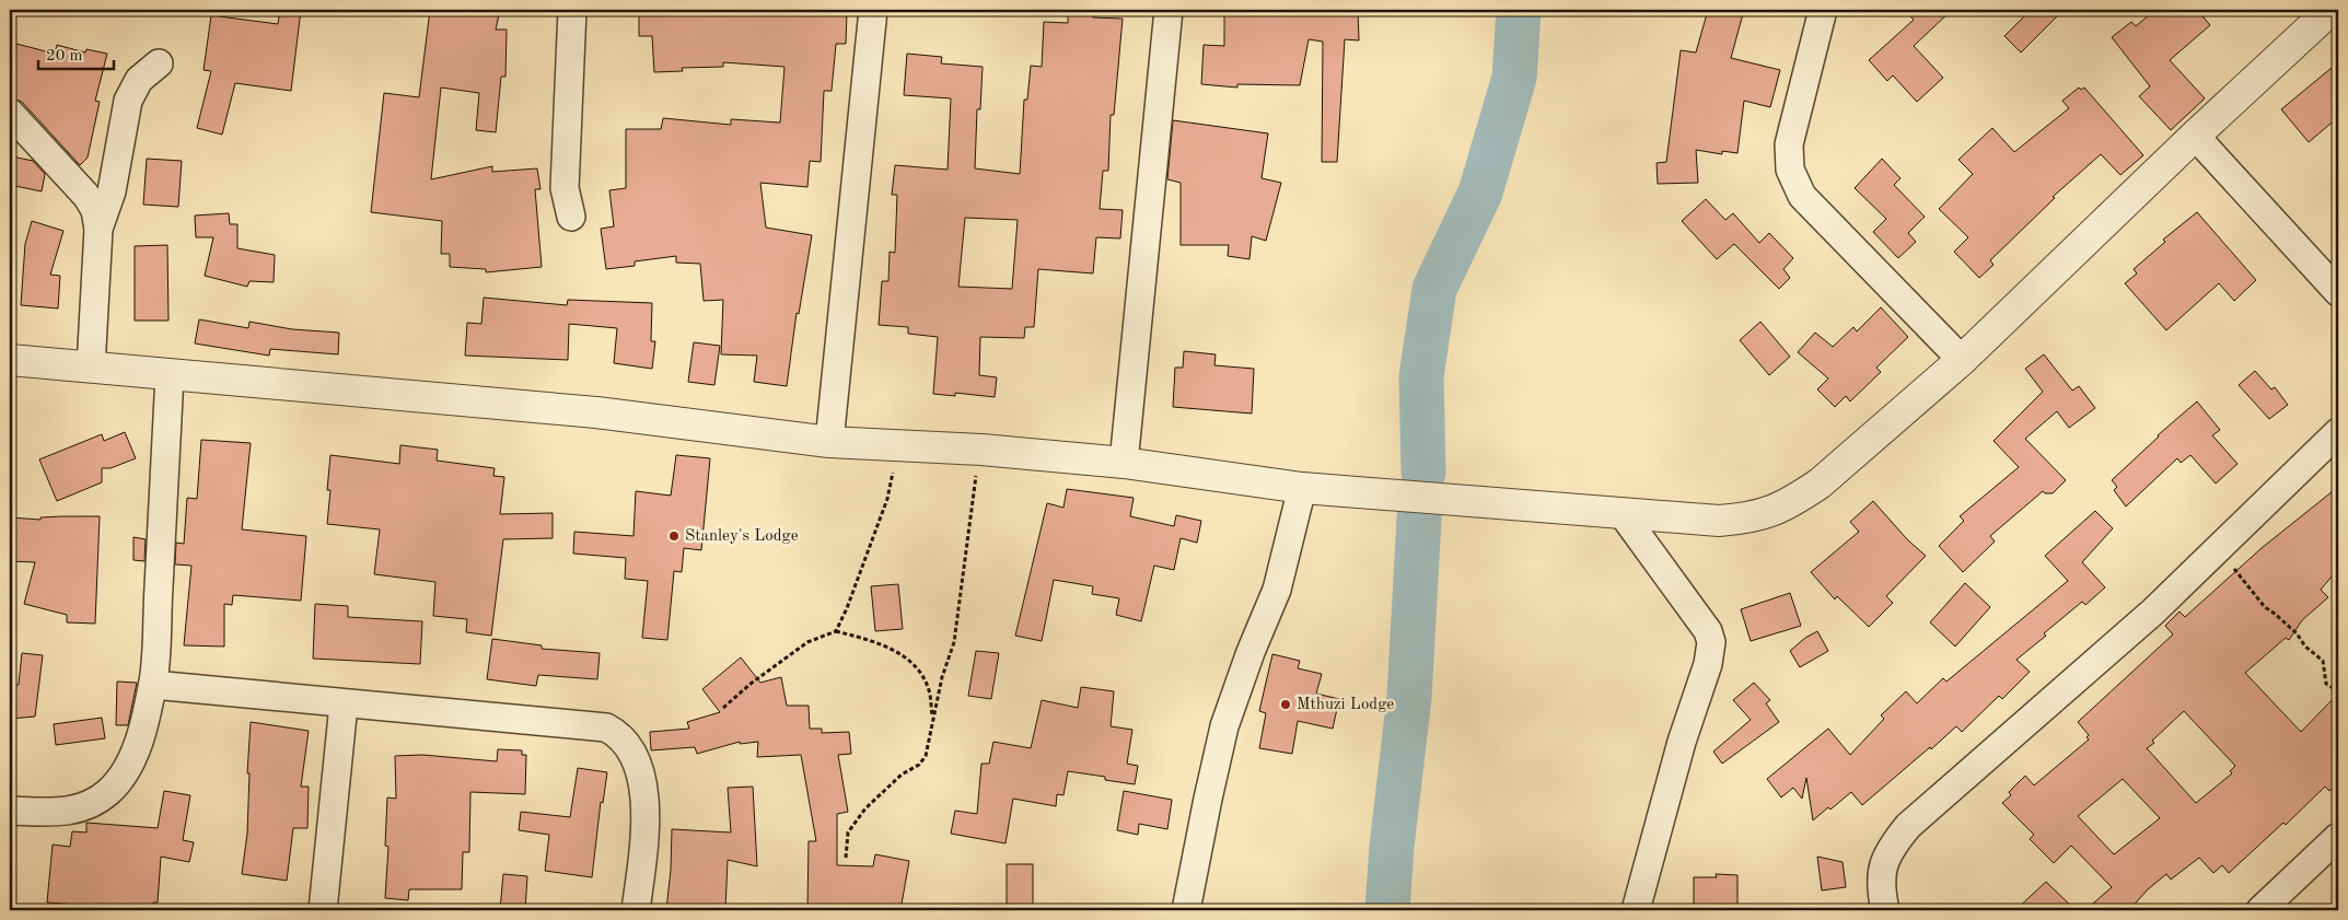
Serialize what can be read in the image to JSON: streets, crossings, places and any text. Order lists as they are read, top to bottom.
{
  "places": ["Stanley's Lodge", "Mthuzi Lodge"],
  "scale_bar": "20 m"
}
